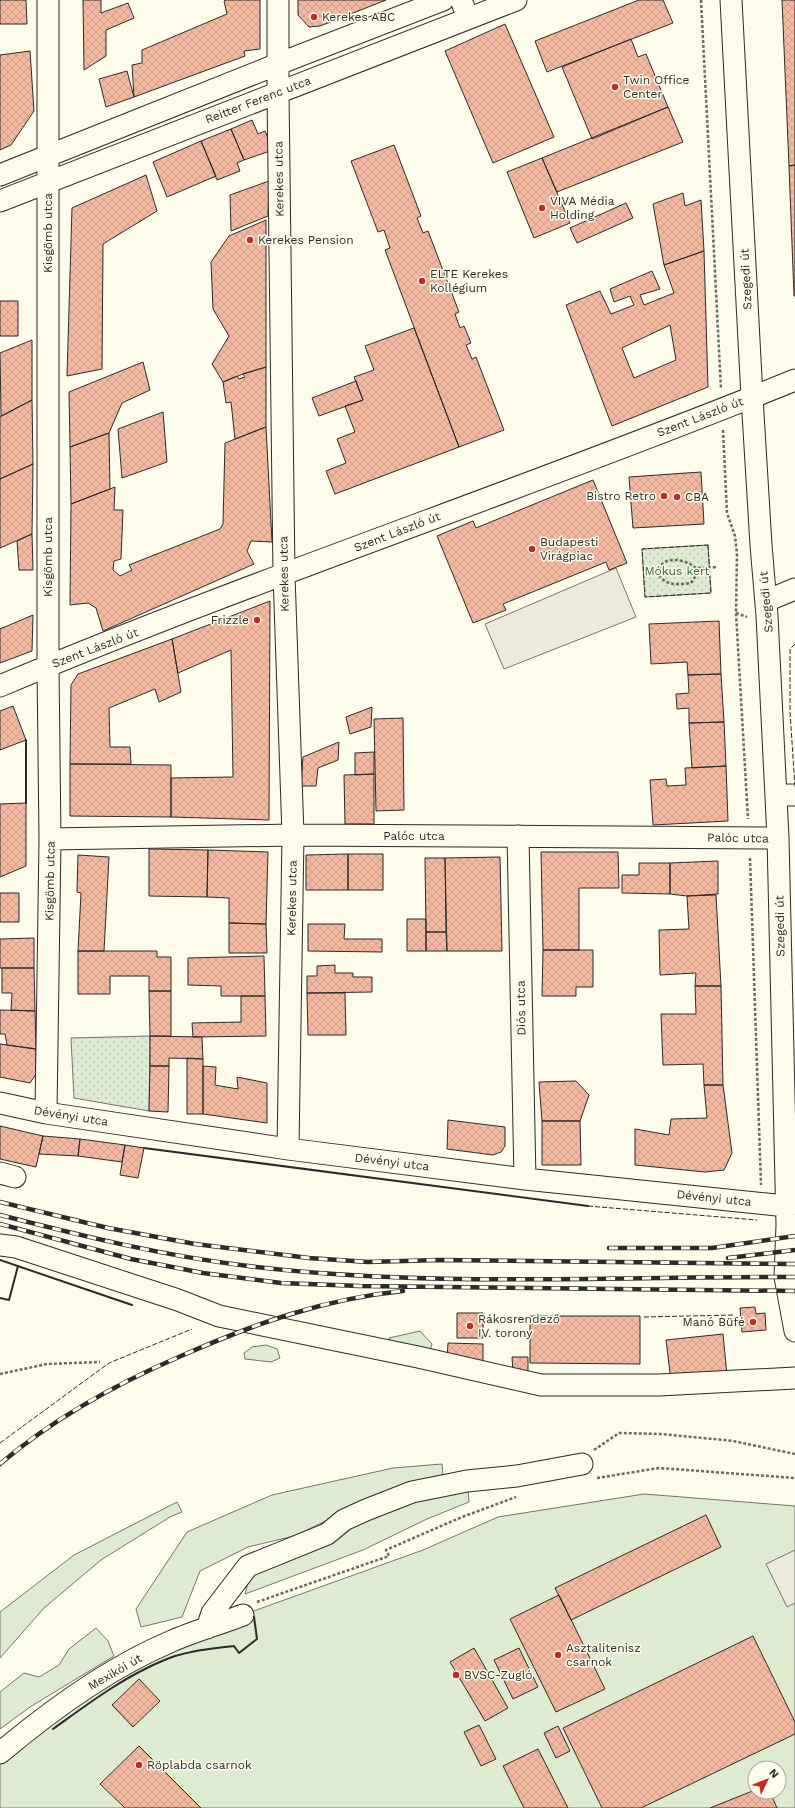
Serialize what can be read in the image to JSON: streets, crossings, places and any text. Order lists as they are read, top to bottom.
{
  "streets": {
    "street": [
      "Reitter Ferenc utca",
      "Kerekes utca",
      "Kisgömb utca",
      "Szegedi út",
      "Szent László út",
      "Palóc utca",
      "Diós utca",
      "Dévényi utca",
      "Mexikói út"
    ]
  },
  "crossings": [
    ["Reitter Ferenc utca", "Kerekes utca"],
    ["Reitter Ferenc utca", "Kisgömb utca"],
    ["Kerekes utca", "Szent László út"],
    ["Kerekes utca", "Palóc utca"],
    ["Kerekes utca", "Dévényi utca"],
    ["Kisgömb utca", "Szent László út"],
    ["Kisgömb utca", "Palóc utca"],
    ["Kisgömb utca", "Dévényi utca"],
    ["Szegedi út", "Szent László út"],
    ["Szegedi út", "Palóc utca"],
    ["Szegedi út", "Dévényi utca"],
    ["Palóc utca", "Diós utca"],
    ["Diós utca", "Dévényi utca"]
  ],
  "parks": ["Mókus kert"],
  "places": [
    "Kerekes ABC",
    "Twin Office Center",
    "VIVA Média Holding",
    "Kerekes Pension",
    "ELTE Kerekes Kollégium",
    "Bistro Retro",
    "CBA",
    "Budapesti Virágpiac",
    "Frizzle",
    "Manó Büfé",
    "Rákosrendező IV. torony",
    "Asztalitenisz csarnok",
    "BVSC-Zugló",
    "Röplabda csarnok"
  ],
  "north": "top right"
}
